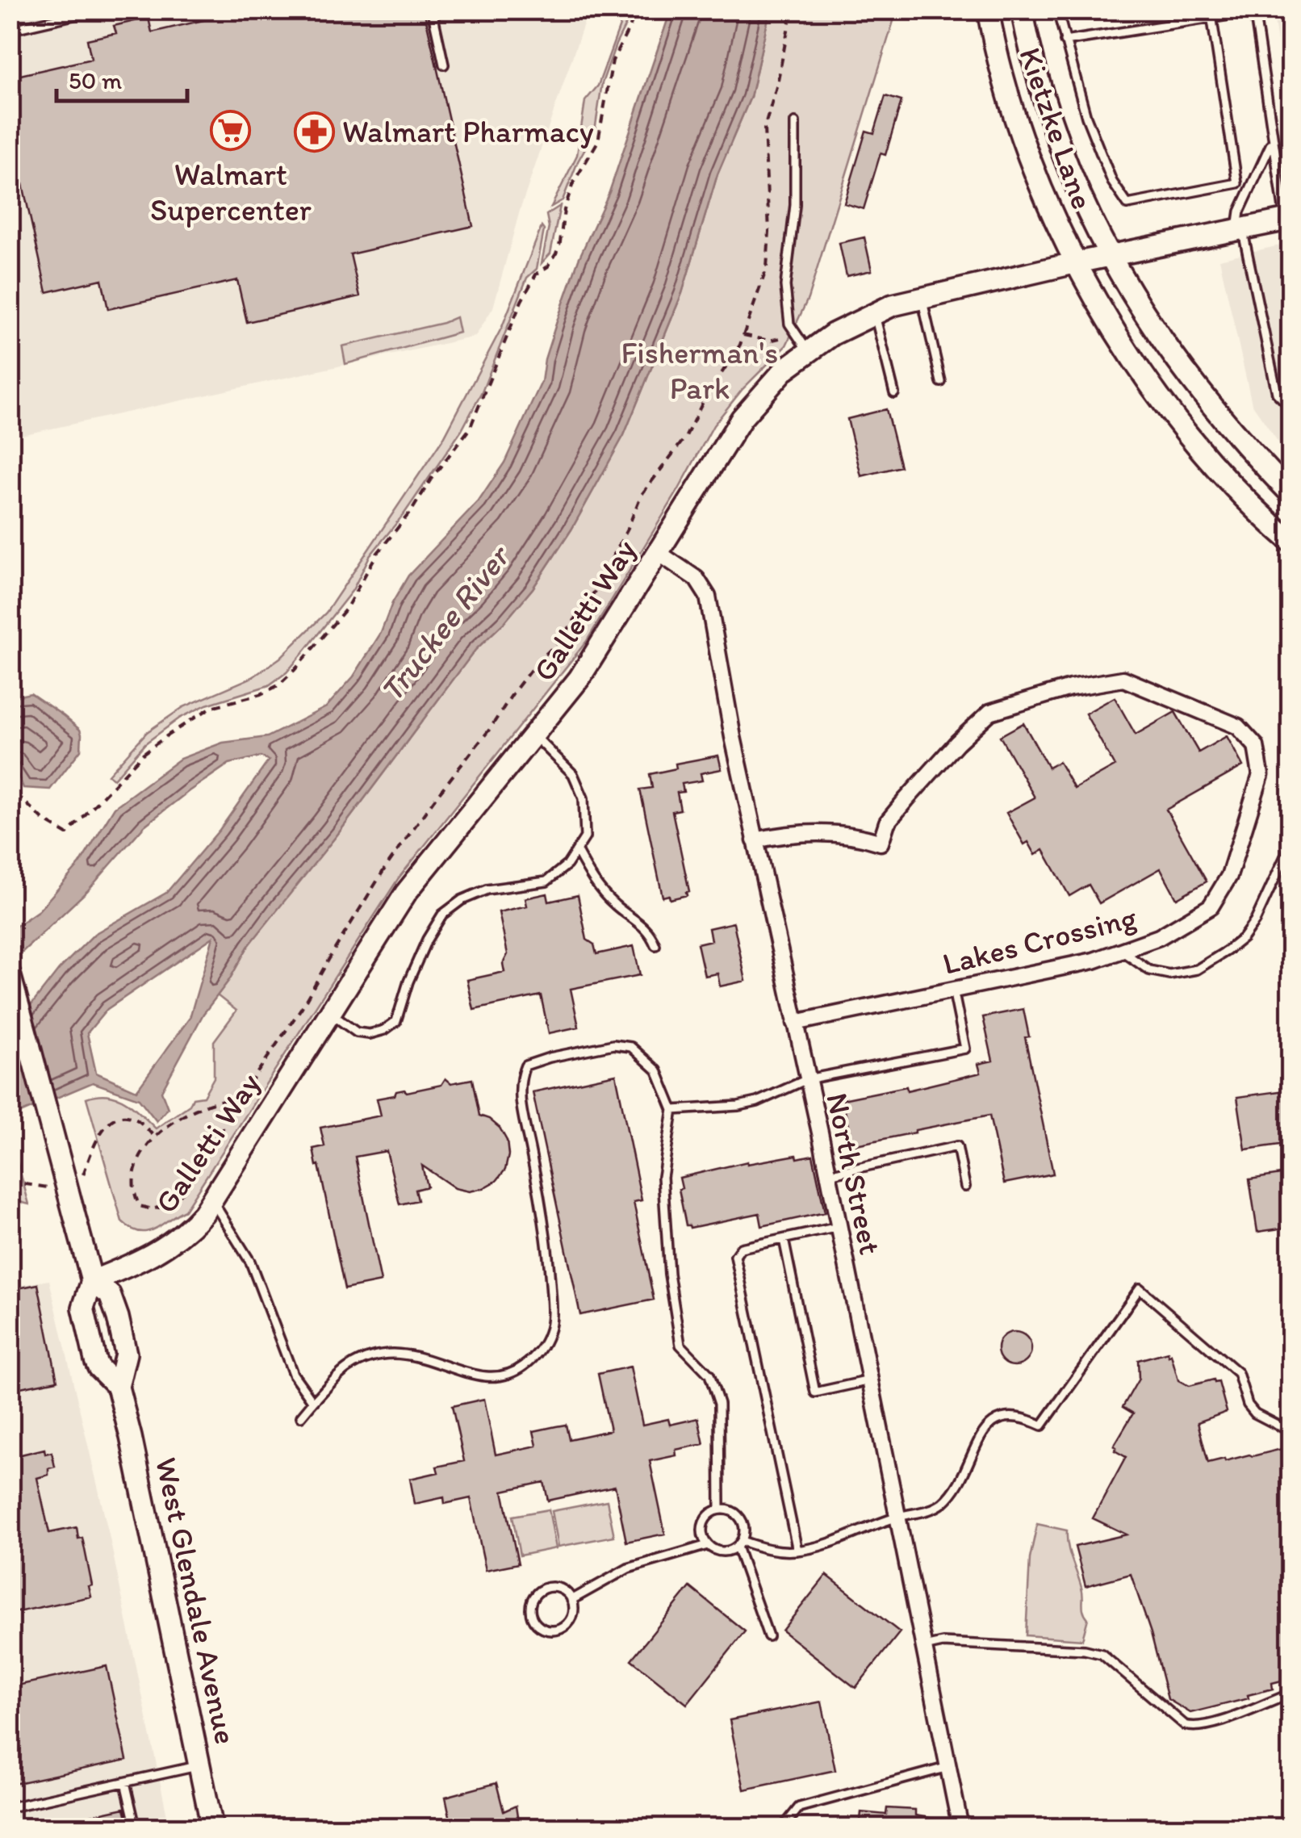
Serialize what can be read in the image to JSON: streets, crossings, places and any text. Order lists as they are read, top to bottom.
{
  "streets": {
    "main road": ["Kietzke Lane", "Galletti Way", "West Glendale Avenue"],
    "street": ["Lakes Crossing", "North Street"]
  },
  "crossings": [
    ["Kietzke Lane", "Galletti Way"],
    ["Galletti Way", "North Street"],
    ["Galletti Way", "West Glendale Avenue"],
    ["Lakes Crossing", "North Street"]
  ],
  "water": ["Truckee River"],
  "parks": ["Fisherman's Park"],
  "places": {
    "supermarket": ["Walmart Supercenter"],
    "pharmacy": ["Walmart Pharmacy"]
  },
  "scale_bar": "50 m"
}
